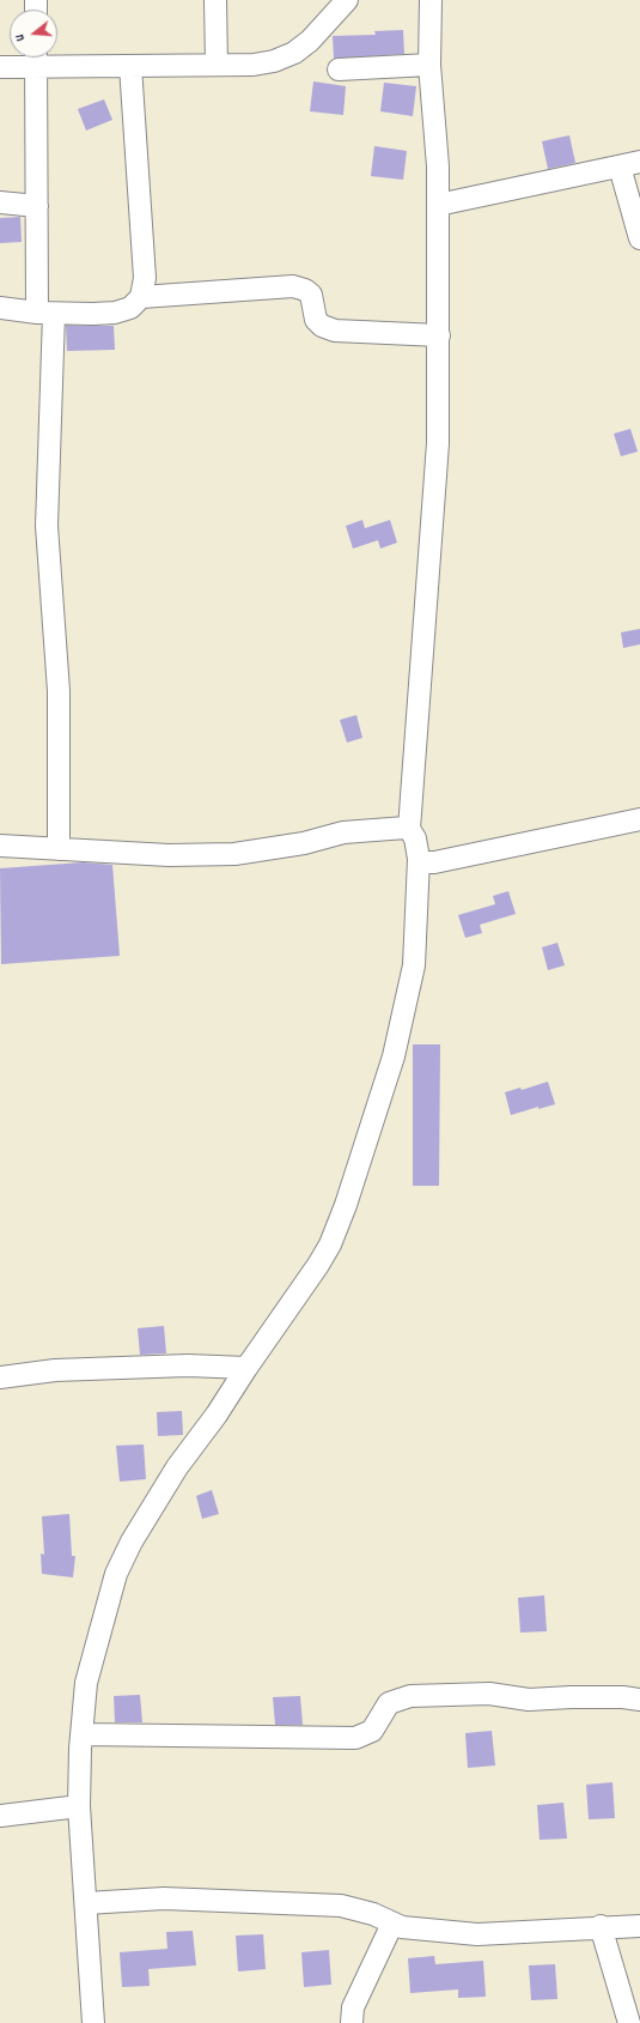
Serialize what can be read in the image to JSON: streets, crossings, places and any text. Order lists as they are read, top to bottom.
{
  "north": "left"
}
